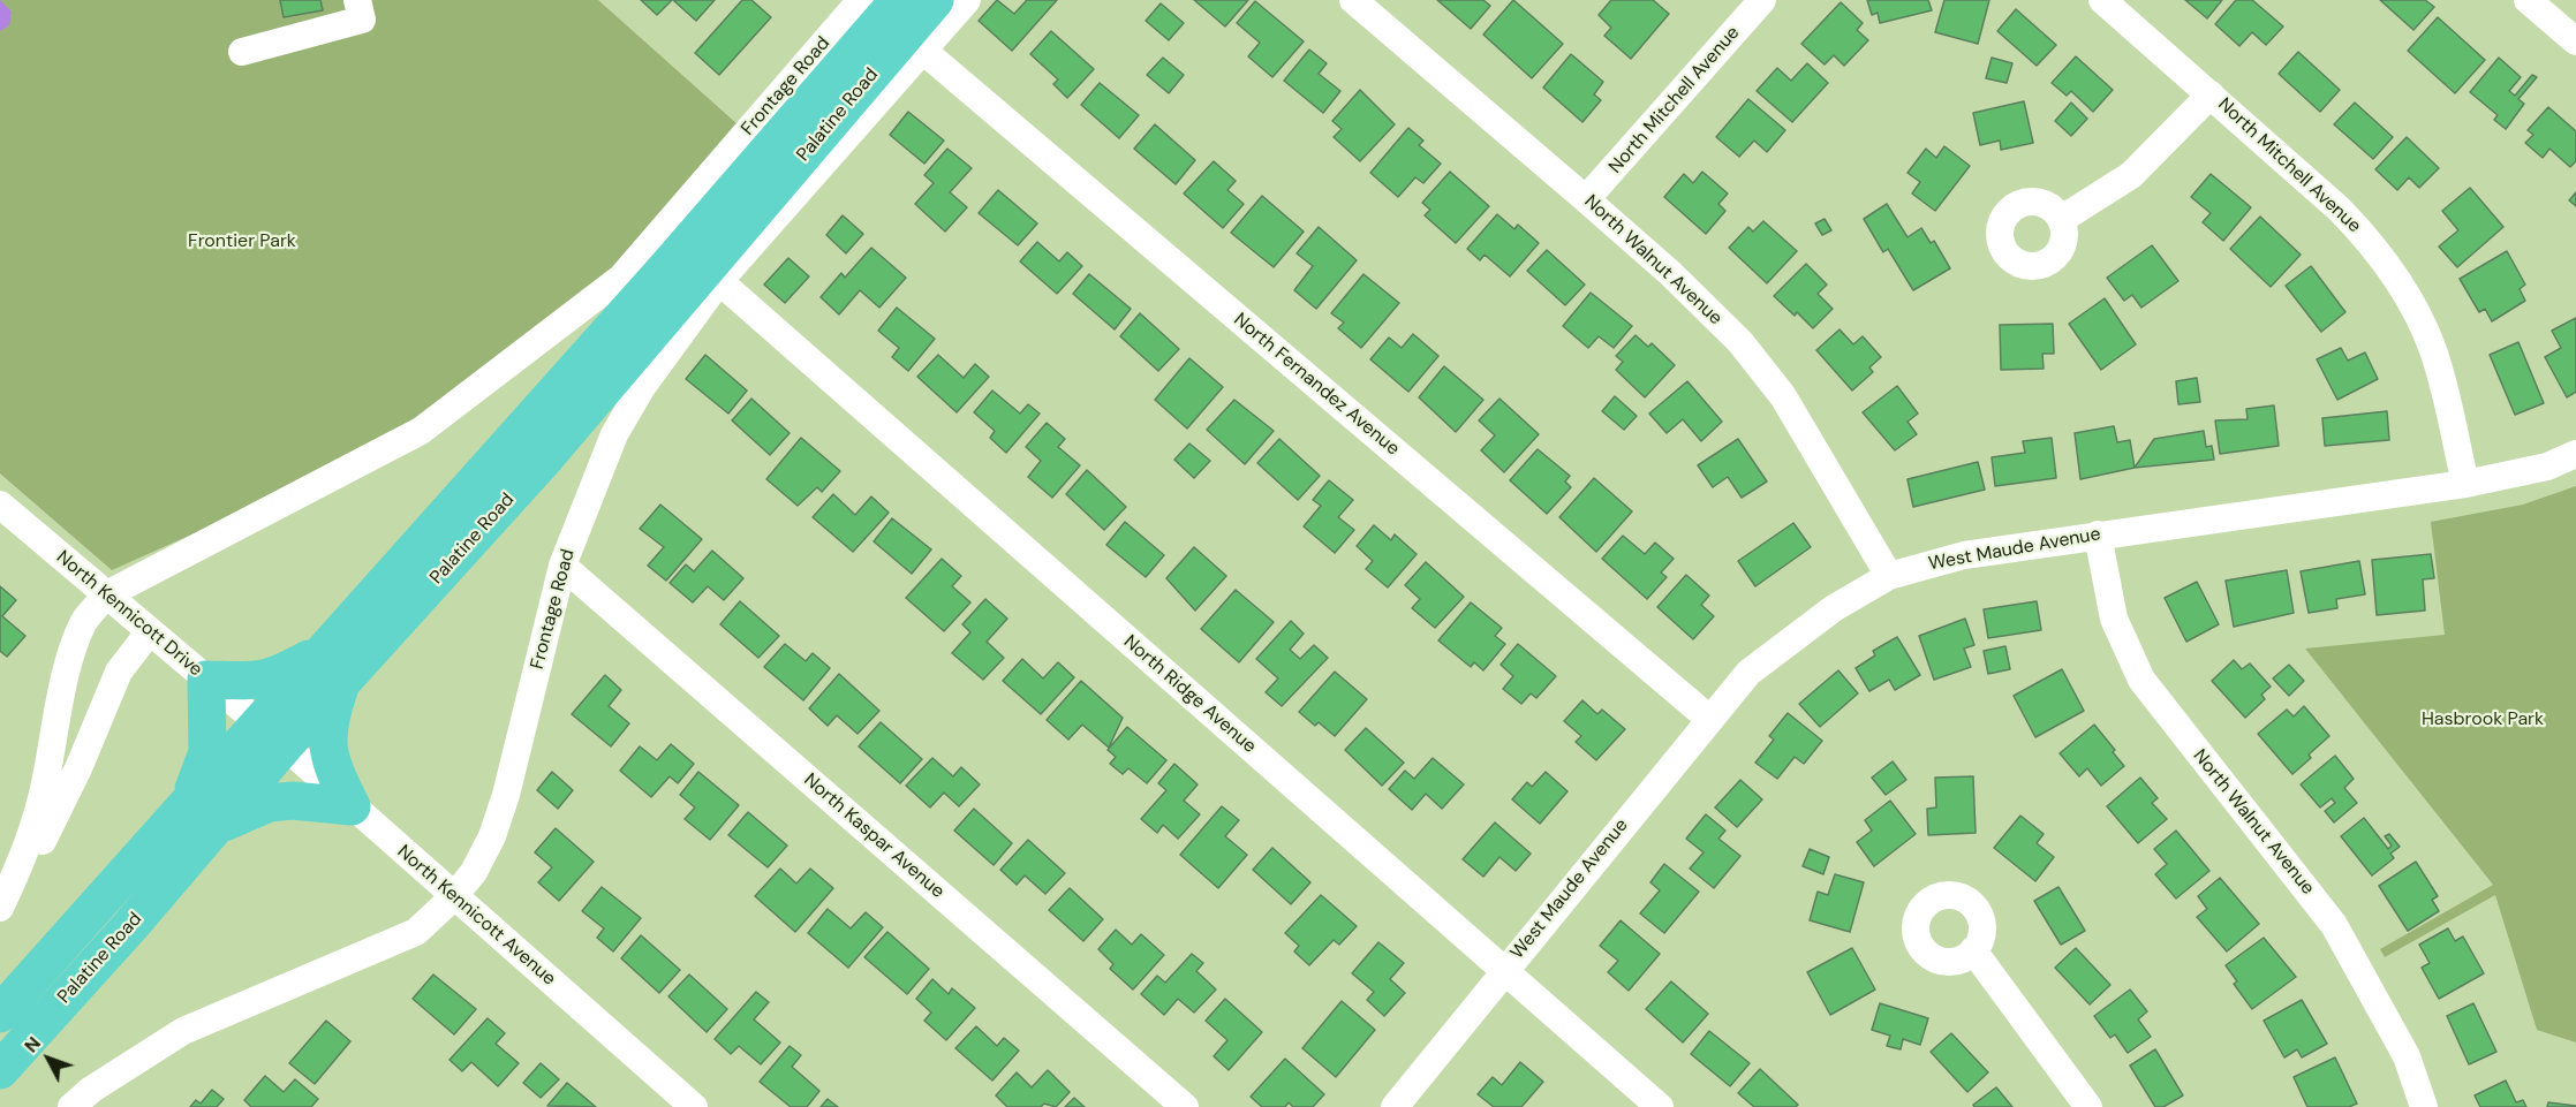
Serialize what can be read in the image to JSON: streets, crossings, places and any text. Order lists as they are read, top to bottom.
{
  "streets": {
    "highway": ["Palatine Road"],
    "street": [
      "Frontage Road",
      "North Mitchell Avenue",
      "North Walnut Avenue",
      "North Fernandez Avenue",
      "West Maude Avenue",
      "North Kennicott Drive",
      "North Ridge Avenue",
      "North Kaspar Avenue",
      "North Kennicott Avenue"
    ]
  },
  "crossings": [
    ["Frontage Road", "North Fernandez Avenue"],
    ["Frontage Road", "North Kennicott Drive"],
    ["Frontage Road", "North Ridge Avenue"],
    ["Frontage Road", "North Kaspar Avenue"],
    ["Frontage Road", "North Kennicott Avenue"],
    ["North Mitchell Avenue", "North Walnut Avenue"],
    ["North Mitchell Avenue", "West Maude Avenue"],
    ["Palatine Road", "North Kennicott Drive"],
    ["Palatine Road", "North Kennicott Avenue"],
    ["North Walnut Avenue", "West Maude Avenue"],
    ["North Fernandez Avenue", "West Maude Avenue"],
    ["West Maude Avenue", "North Ridge Avenue"],
    ["North Kennicott Drive", "North Kennicott Avenue"]
  ],
  "parks": ["Frontier Park", "Hasbrook Park"],
  "north": "top left"
}
